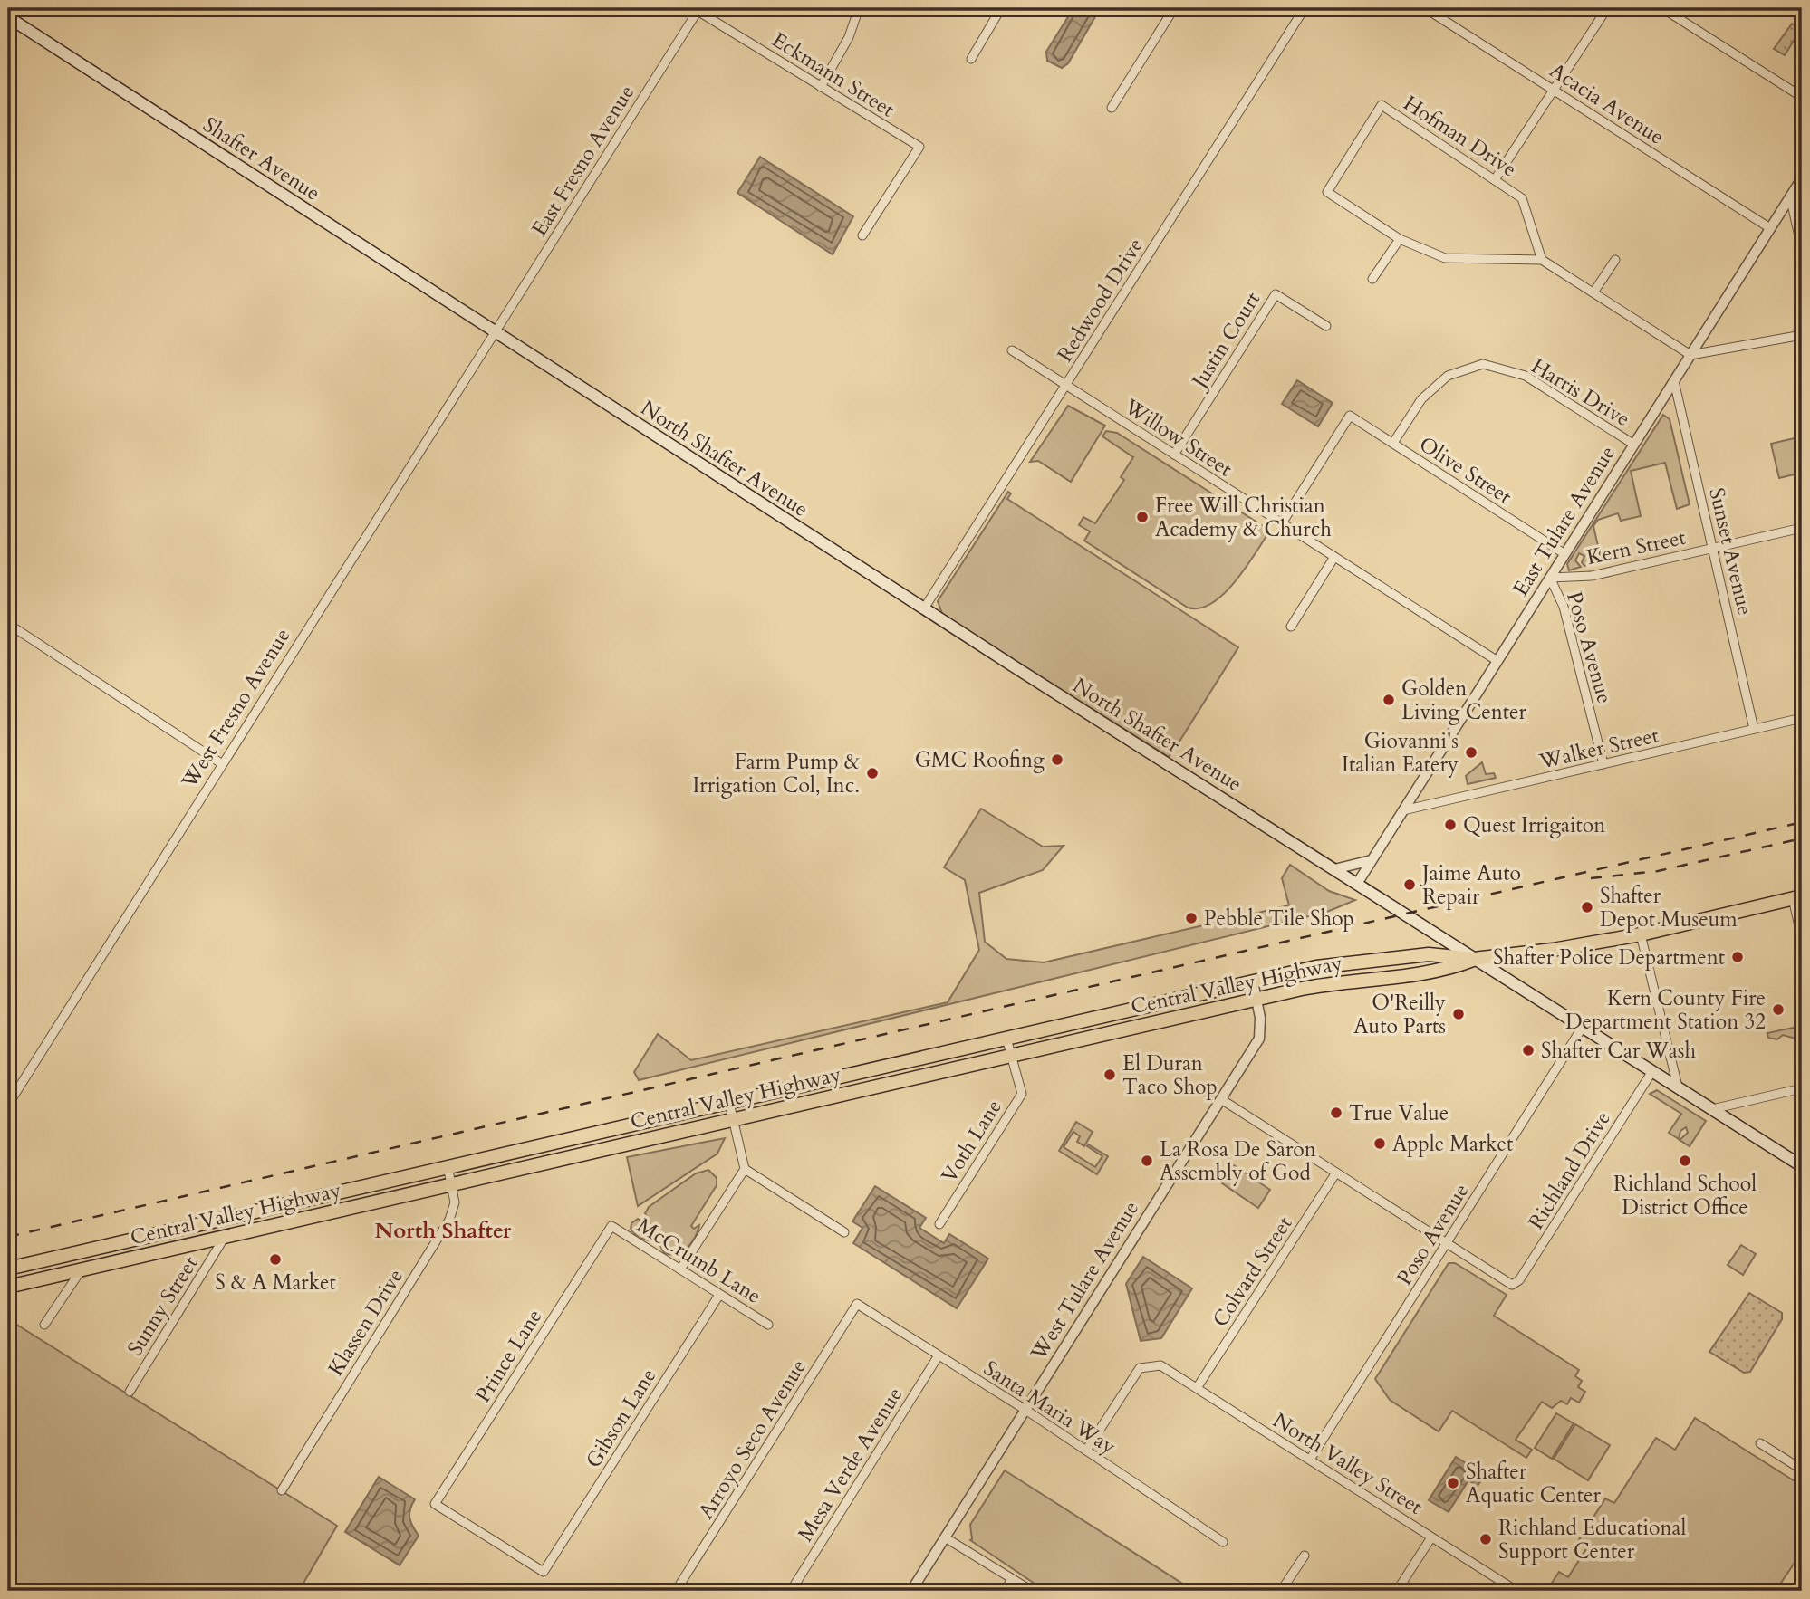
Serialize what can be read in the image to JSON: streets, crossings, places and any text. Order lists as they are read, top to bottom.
{
  "streets": {
    "main road": ["Shafter Avenue", "North Shafter Avenue", "Central Valley Highway"],
    "street": [
      "Eckmann Street",
      "Acacia Avenue",
      "Hofman Drive",
      "East Fresno Avenue",
      "Redwood Drive",
      "Justin Court",
      "Harris Drive",
      "Willow Street",
      "Olive Street",
      "East Tulare Avenue",
      "Kern Street",
      "Sunset Avenue",
      "Poso Avenue",
      "West Fresno Avenue",
      "Walker Street",
      "Voth Lane",
      "Richland Drive",
      "McCrumb Lane",
      "Colvard Street",
      "West Tulare Avenue",
      "Sunny Street",
      "Klassen Drive",
      "Prince Lane",
      "Santa Maria Way",
      "Gibson Lane",
      "Arroyo Seco Avenue",
      "North Valley Street",
      "Mesa Verde Avenue"
    ]
  },
  "crossings": [
    ["Eckmann Street", "East Fresno Avenue"],
    ["Acacia Avenue", "East Tulare Avenue"],
    ["Shafter Avenue", "East Fresno Avenue"],
    ["Shafter Avenue", "North Shafter Avenue"],
    ["Shafter Avenue", "West Fresno Avenue"],
    ["East Fresno Avenue", "North Shafter Avenue"],
    ["East Fresno Avenue", "West Fresno Avenue"],
    ["Redwood Drive", "Willow Street"],
    ["Redwood Drive", "North Shafter Avenue"],
    ["Justin Court", "Willow Street"],
    ["Harris Drive", "Olive Street"],
    ["Harris Drive", "East Tulare Avenue"],
    ["Willow Street", "Olive Street"],
    ["Willow Street", "East Tulare Avenue"],
    ["North Shafter Avenue", "East Tulare Avenue"],
    ["North Shafter Avenue", "Poso Avenue"],
    ["North Shafter Avenue", "West Fresno Avenue"],
    ["North Shafter Avenue", "Central Valley Highway"],
    ["North Shafter Avenue", "Richland Drive"],
    ["Olive Street", "East Tulare Avenue"],
    ["East Tulare Avenue", "Kern Street"],
    ["East Tulare Avenue", "Sunset Avenue"],
    ["East Tulare Avenue", "Poso Avenue"],
    ["East Tulare Avenue", "Walker Street"],
    ["Kern Street", "Sunset Avenue"],
    ["Kern Street", "Poso Avenue"],
    ["Sunset Avenue", "Walker Street"],
    ["Poso Avenue", "Walker Street"],
    ["Poso Avenue", "Richland Drive"],
    ["Poso Avenue", "North Valley Street"],
    ["Central Valley Highway", "Voth Lane"],
    ["Central Valley Highway", "West Tulare Avenue"],
    ["Central Valley Highway", "Sunny Street"],
    ["Central Valley Highway", "Klassen Drive"],
    ["McCrumb Lane", "Prince Lane"],
    ["McCrumb Lane", "Gibson Lane"],
    ["Colvard Street", "North Valley Street"],
    ["West Tulare Avenue", "Santa Maria Way"],
    ["Prince Lane", "Gibson Lane"],
    ["Santa Maria Way", "Arroyo Seco Avenue"],
    ["Santa Maria Way", "North Valley Street"],
    ["Santa Maria Way", "Mesa Verde Avenue"]
  ],
  "districts": ["North Shafter"],
  "places": [
    "Free Will Christian Academy & Church",
    "Golden Living Center",
    "Giovanni's Italian Eatery",
    "GMC Roofing",
    "Farm Pump & Irrigation Col, Inc.",
    "Quest Irrigaiton",
    "Jaime Auto Repair",
    "Shafter Depot Museum",
    "Pebble Tile Shop",
    "Shafter Police Department",
    "Kern County Fire Department Station 32",
    "O'Reilly Auto Parts",
    "Shafter Car Wash",
    "El Duran Taco Shop",
    "True Value",
    "Apple Market",
    "La Rosa De Saron Assembly of God",
    "Richland School District Office",
    "S & A Market",
    "Shafter Aquatic Center",
    "Richland Educational Support Center"
  ]
}
